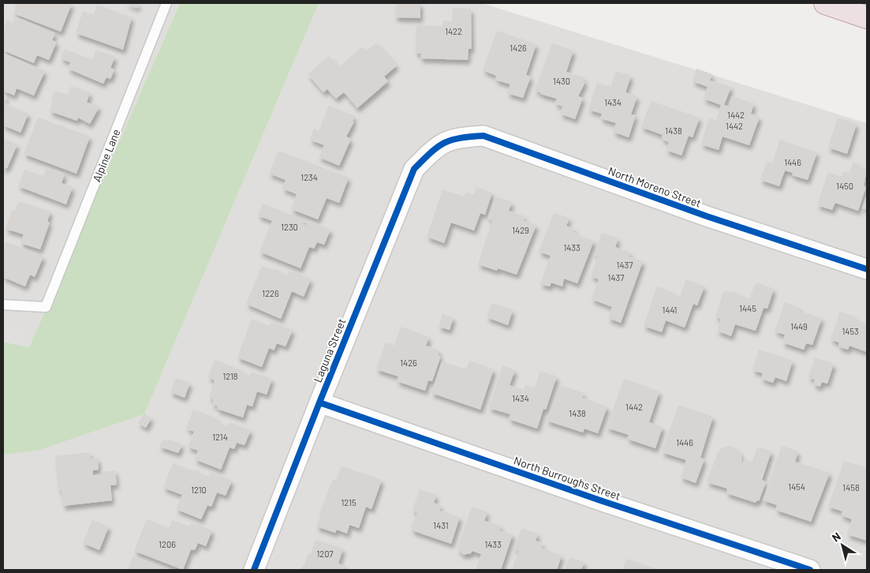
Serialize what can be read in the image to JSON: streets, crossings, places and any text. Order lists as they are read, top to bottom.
{
  "streets": {
    "street": ["North Moreno Street", "Laguna Street", "North Burroughs Street"],
    "lane": ["Alpine Lane"]
  },
  "crossings": [
    ["North Moreno Street", "Laguna Street"],
    ["Laguna Street", "North Burroughs Street"]
  ],
  "house_numbers": [
    "1422",
    "1426",
    "1430",
    "1434",
    "1442",
    "1442",
    "1438",
    "1446",
    "1234",
    "1450",
    "1230",
    "1429",
    "1433",
    "1437",
    "1437",
    "1226",
    "1445",
    "1441",
    "1449",
    "1453",
    "1426",
    "1218",
    "1434",
    "1442",
    "1438",
    "1214",
    "1446",
    "1454",
    "1458",
    "1210",
    "1215",
    "1431",
    "1206",
    "1433",
    "1207"
  ],
  "north": "top left"
}
